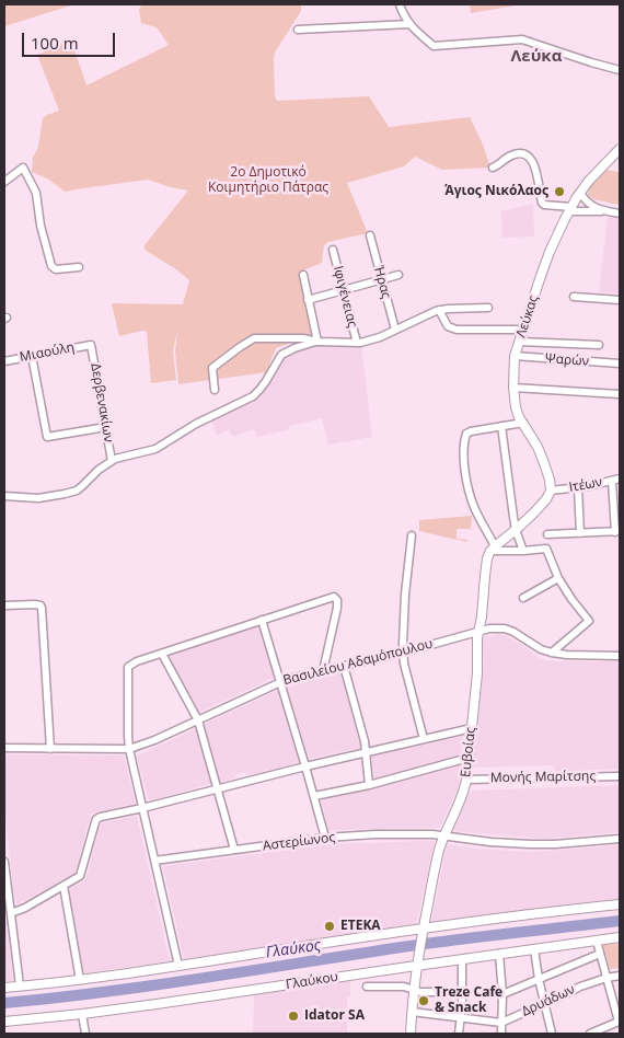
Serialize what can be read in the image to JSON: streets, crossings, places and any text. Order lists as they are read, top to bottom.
{
  "streets": {
    "main road": ["Λεύκας", "Ευβοίας", "Γλαύκου"],
    "street": [
      "Ήρας",
      "Ιφιγένειας",
      "Μιαούλη",
      "Ψαρών",
      "Δερβενακίων",
      "Ιτέων",
      "Βασιλείου Αδαμόπουλου",
      "Μονής Μαρίτσης",
      "Αστερίωνος",
      "Δρυάδων"
    ]
  },
  "crossings": [
    ["Λεύκας", "Ψαρών"],
    ["Λεύκας", "Ιτέων"],
    ["Μιαούλη", "Δερβενακίων"],
    ["Βασιλείου Αδαμόπουλου", "Ευβοίας"],
    ["Ευβοίας", "Μονής Μαρίτσης"],
    ["Ευβοίας", "Αστερίωνος"],
    ["Ευβοίας", "Γλαύκου"]
  ],
  "districts": ["Λεύκα"],
  "water": ["Γλαύκος"],
  "parks": ["2o Δημοτικό Κοιμητήριο Πάτρας"],
  "places": [
    "Άγιος Νικόλαος",
    "ΕΤΕΚΑ",
    "Treze Cafe & Snack",
    "Idator SA"
  ],
  "scale_bar": "100 m"
}
